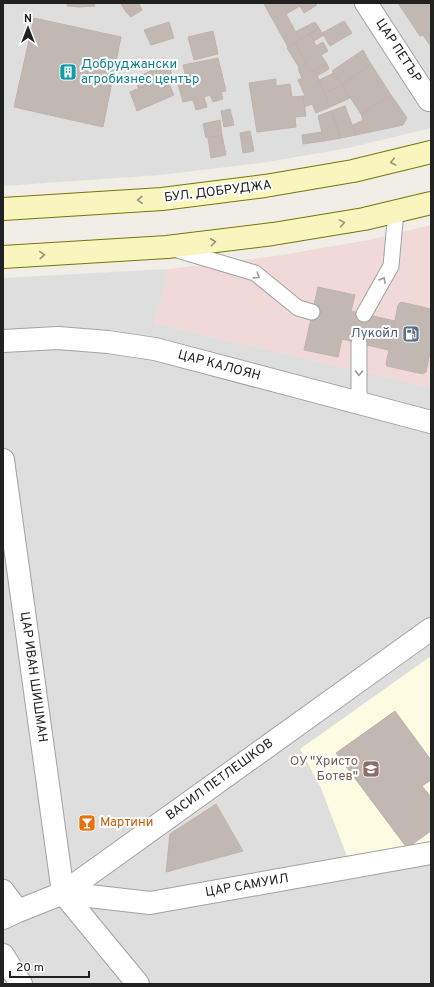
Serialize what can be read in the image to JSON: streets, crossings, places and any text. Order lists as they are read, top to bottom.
{
  "streets": {
    "main road": ["БУЛ. ДОБРУДЖА"],
    "street": [
      "ЦАР ПЕТЪР",
      "ЦАР КАЛОЯН",
      "ЦАР ИВАН ШИШМАН",
      "ВАСИЛ ПЕТЛЕШКОВ",
      "ЦАР САМУИЛ"
    ]
  },
  "crossings": [
    ["ЦАР ИВАН ШИШМАН", "ВАСИЛ ПЕТЛЕШКОВ"],
    ["ЦАР ИВАН ШИШМАН", "ЦАР САМУИЛ"],
    ["ВАСИЛ ПЕТЛЕШКОВ", "ЦАР САМУИЛ"]
  ],
  "places": {
    "building": ["Добруджански агробизнес център"],
    "fuel station": ["Лукойл"],
    "school or university": ["ОУ \"Христо Ботев\""],
    "bar": ["Мартини"]
  },
  "scale_bar": "20 m",
  "north": "top"
}
